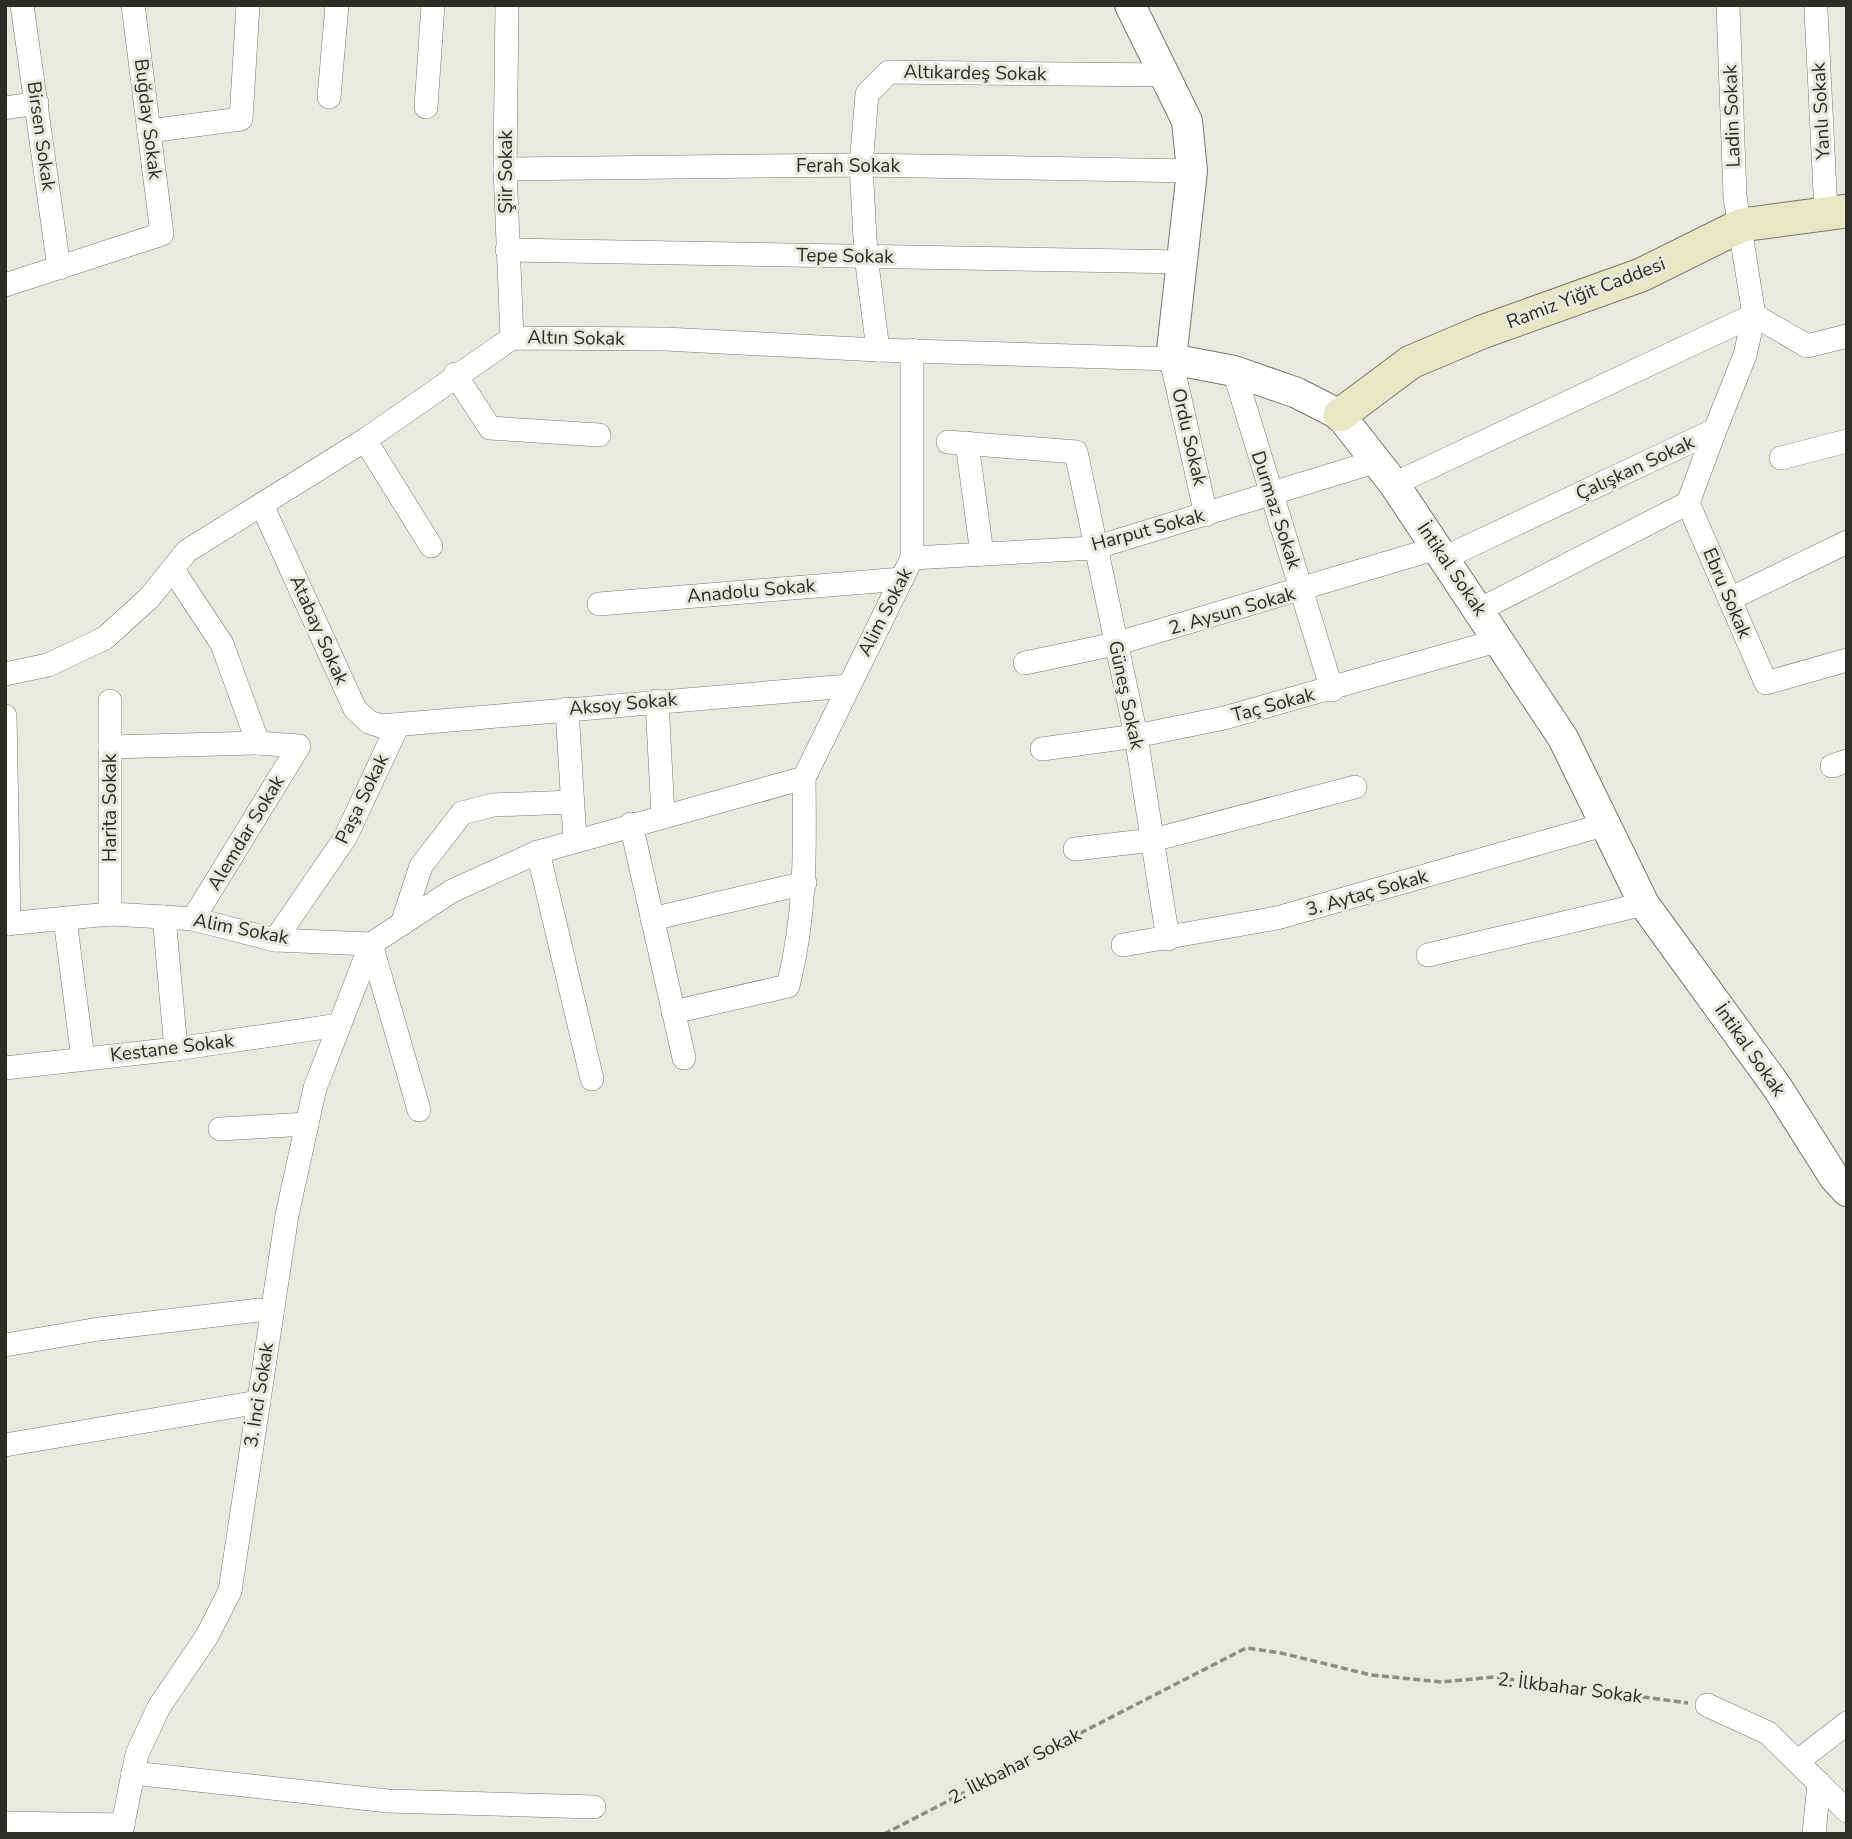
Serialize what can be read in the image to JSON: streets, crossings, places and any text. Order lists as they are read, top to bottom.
{
  "streets": {
    "main road": ["Ramiz Yiğit Caddesi"],
    "street": [
      "Altıkardeş Sokak",
      "Yanlı Sokak",
      "Ladin Sokak",
      "Buğday Sokak",
      "Birsen Sokak",
      "Ferah Sokak",
      "Şiir Sokak",
      "Tepe Sokak",
      "Altın Sokak",
      "Ordu Sokak",
      "Çalışkan Sokak",
      "Durmaz Sokak",
      "Harput Sokak",
      "İntikal Sokak",
      "Anadolu Sokak",
      "Ebru Sokak",
      "2. Aysun Sokak",
      "Alim Sokak",
      "Atabay Sokak",
      "Güneş Sokak",
      "Aksoy Sokak",
      "Taç Sokak",
      "Paşa Sokak",
      "Harita Sokak",
      "Alemdar Sokak",
      "3. Aytaç Sokak",
      "Kestane Sokak",
      "3. İnci Sokak"
    ],
    "path": ["2. İlkbahar Sokak"]
  },
  "crossings": [
    ["Altıkardeş Sokak", "Ferah Sokak"],
    ["Altıkardeş Sokak", "Tepe Sokak"],
    ["Altıkardeş Sokak", "Altın Sokak"],
    ["Yanlı Sokak", "Ramiz Yiğit Caddesi"],
    ["Ladin Sokak", "Ramiz Yiğit Caddesi"],
    ["Ladin Sokak", "Çalışkan Sokak"],
    ["Buğday Sokak", "Birsen Sokak"],
    ["Ferah Sokak", "Şiir Sokak"],
    ["Şiir Sokak", "Tepe Sokak"],
    ["Şiir Sokak", "Altın Sokak"],
    ["Ramiz Yiğit Caddesi", "Çalışkan Sokak"],
    ["Ramiz Yiğit Caddesi", "İntikal Sokak"],
    ["Altın Sokak", "Ordu Sokak"],
    ["Altın Sokak", "İntikal Sokak"],
    ["Altın Sokak", "Alim Sokak"],
    ["Altın Sokak", "Atabay Sokak"],
    ["Ordu Sokak", "Harput Sokak"],
    ["Ordu Sokak", "İntikal Sokak"],
    ["Çalışkan Sokak", "Harput Sokak"],
    ["Çalışkan Sokak", "İntikal Sokak"],
    ["Çalışkan Sokak", "2. Aysun Sokak"],
    ["Durmaz Sokak", "Harput Sokak"],
    ["Durmaz Sokak", "İntikal Sokak"],
    ["Durmaz Sokak", "2. Aysun Sokak"],
    ["Durmaz Sokak", "Taç Sokak"],
    ["Harput Sokak", "İntikal Sokak"],
    ["Harput Sokak", "Alim Sokak"],
    ["Harput Sokak", "Güneş Sokak"],
    ["İntikal Sokak", "2. Aysun Sokak"],
    ["İntikal Sokak", "Taç Sokak"],
    ["İntikal Sokak", "3. Aytaç Sokak"],
    ["Anadolu Sokak", "Alim Sokak"],
    ["2. Aysun Sokak", "Güneş Sokak"],
    ["Alim Sokak", "Aksoy Sokak"],
    ["Alim Sokak", "Paşa Sokak"],
    ["Alim Sokak", "Harita Sokak"],
    ["Alim Sokak", "Alemdar Sokak"],
    ["Alim Sokak", "3. İnci Sokak"],
    ["Atabay Sokak", "Aksoy Sokak"],
    ["Atabay Sokak", "Paşa Sokak"],
    ["Güneş Sokak", "Taç Sokak"],
    ["Güneş Sokak", "3. Aytaç Sokak"],
    ["Aksoy Sokak", "Paşa Sokak"],
    ["Kestane Sokak", "3. İnci Sokak"]
  ]
}
